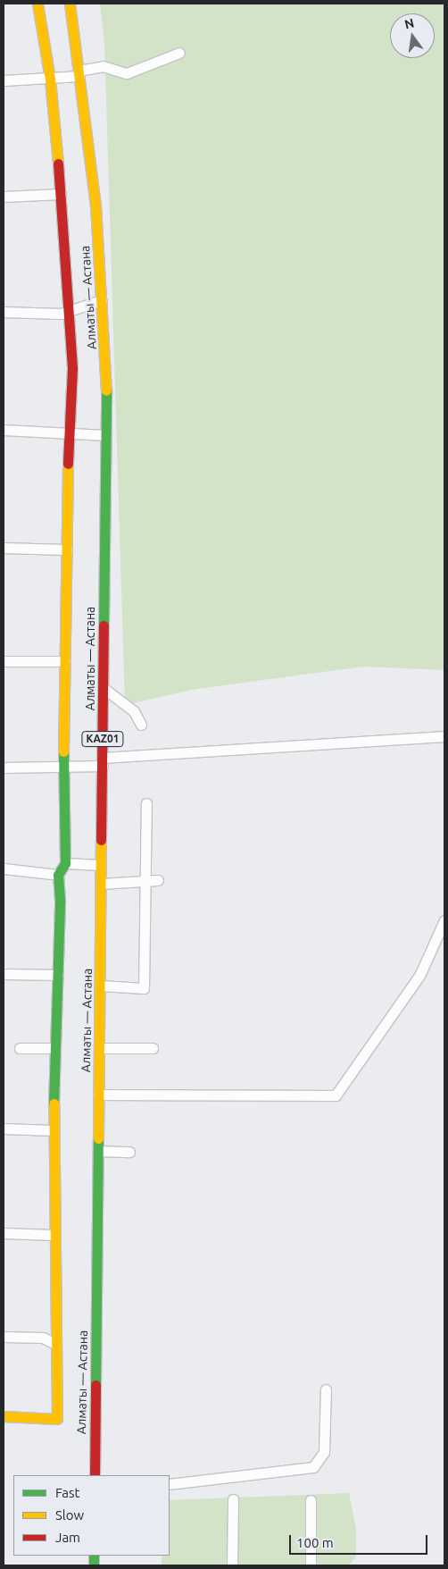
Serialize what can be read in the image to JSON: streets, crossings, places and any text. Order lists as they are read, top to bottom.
{
  "streets": {
    "main road": ["Алматы — Астана", "KАZ01"]
  },
  "legend": ["Fast", "Slow", "Jam"],
  "scale_bar": "100 m",
  "north": "top"
}
